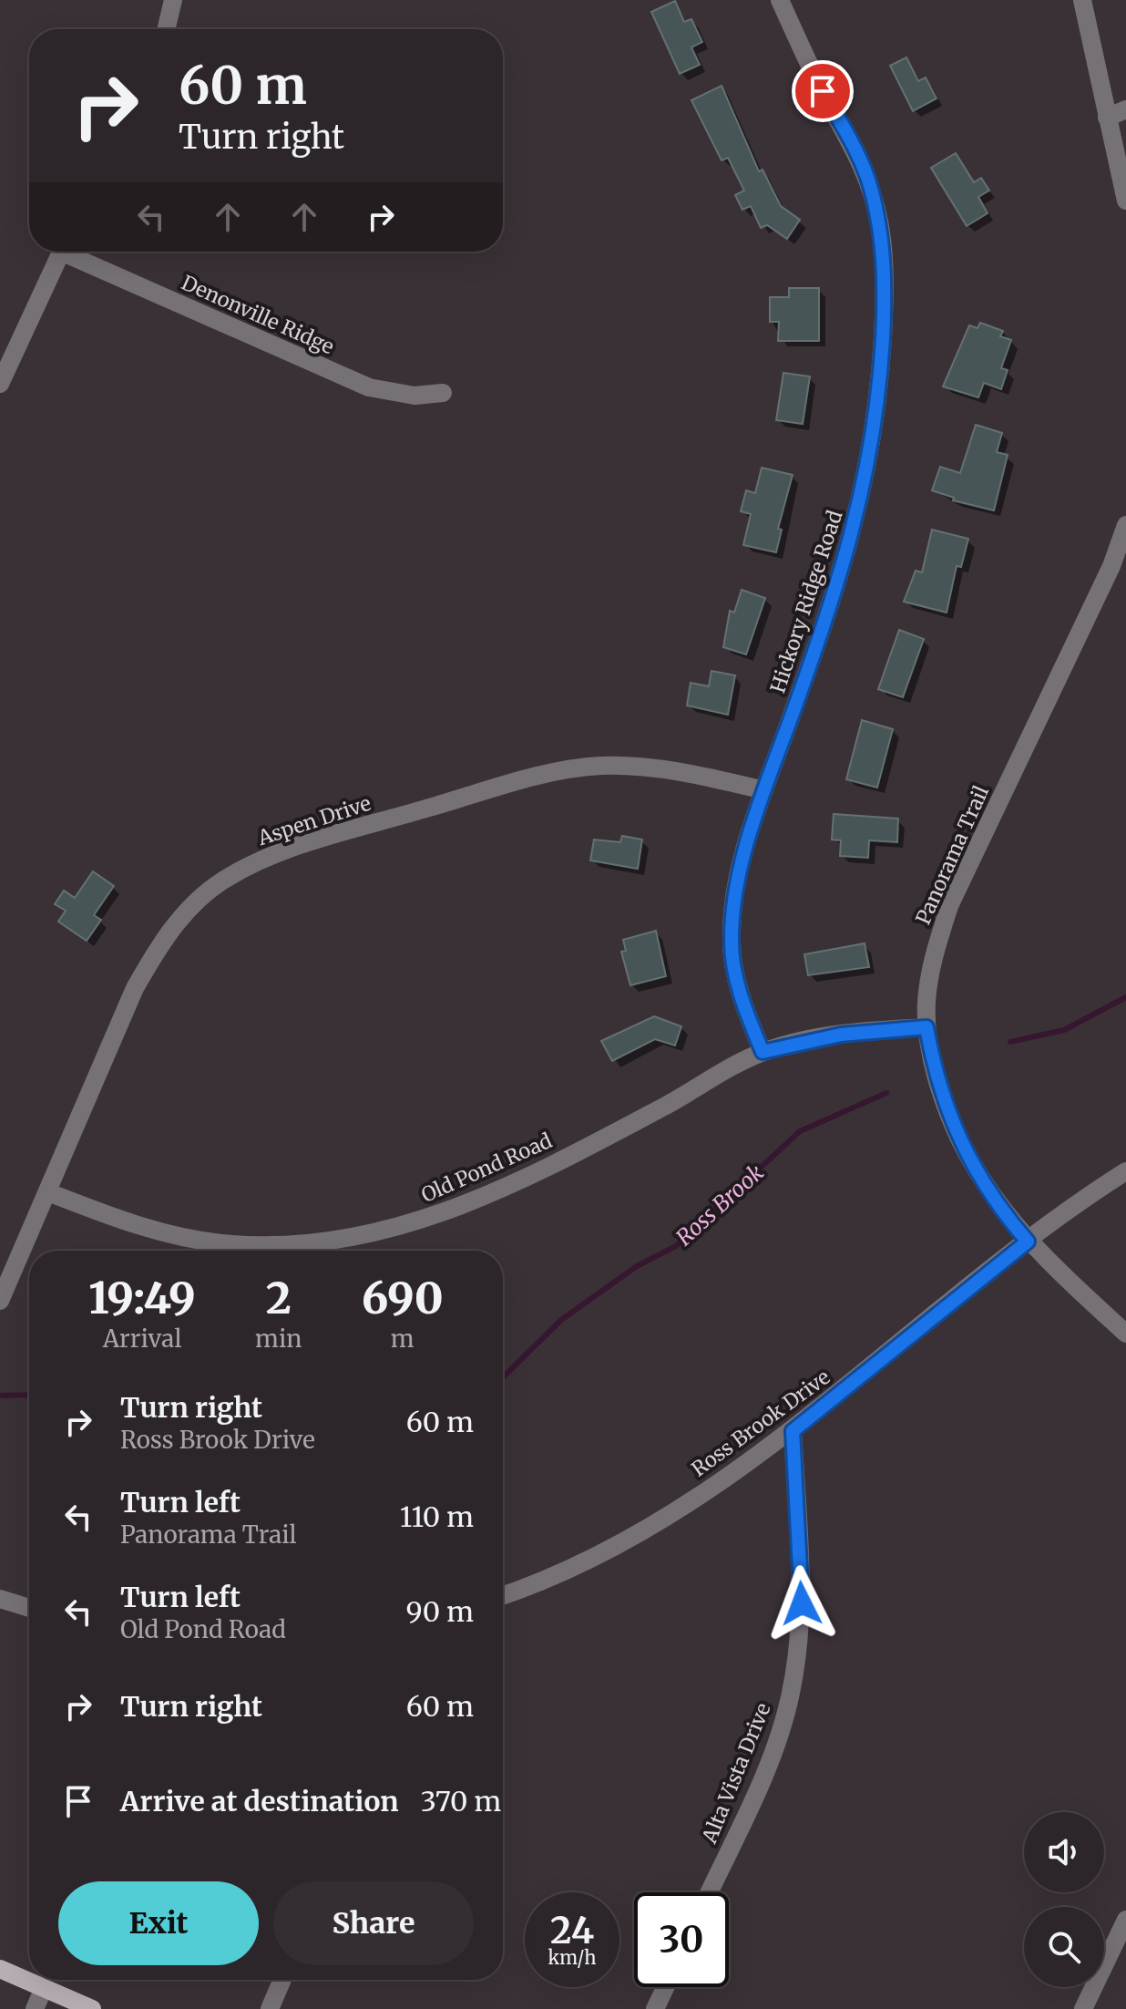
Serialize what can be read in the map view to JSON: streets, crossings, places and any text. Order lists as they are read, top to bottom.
{
  "streets": {
    "street": [
      "Denonville Ridge",
      "Hickory Ridge Road",
      "Aspen Drive",
      "Panorama Trail",
      "Old Pond Road",
      "Ross Brook Drive",
      "Alta Vista Drive"
    ]
  },
  "crossings": [
    ["Hickory Ridge Road", "Aspen Drive"],
    ["Hickory Ridge Road", "Old Pond Road"],
    ["Aspen Drive", "Old Pond Road"],
    ["Panorama Trail", "Old Pond Road"],
    ["Panorama Trail", "Ross Brook Drive"],
    ["Ross Brook Drive", "Alta Vista Drive"]
  ],
  "water": ["Ross Brook"],
  "page": {
    "turn": ["60 m", "Turn right"],
    "eta": [
      "19:49",
      "Arrival",
      "2",
      "min",
      "690",
      "m"
    ],
    "list": [
      {
        "name": "Turn right",
        "note": "Ross Brook Drive",
        "value": "60 m"
      },
      {
        "name": "Turn left",
        "note": "Panorama Trail",
        "value": "110 m"
      },
      {
        "name": "Turn left",
        "note": "Old Pond Road",
        "value": "90 m"
      },
      {
        "name": "Turn right",
        "value": "60 m"
      },
      {
        "name": "Arrive at destination",
        "value": "370 m"
      }
    ],
    "buttons": ["Exit", "Share"],
    "speed": "24 km/h",
    "limit": "30"
  }
}
